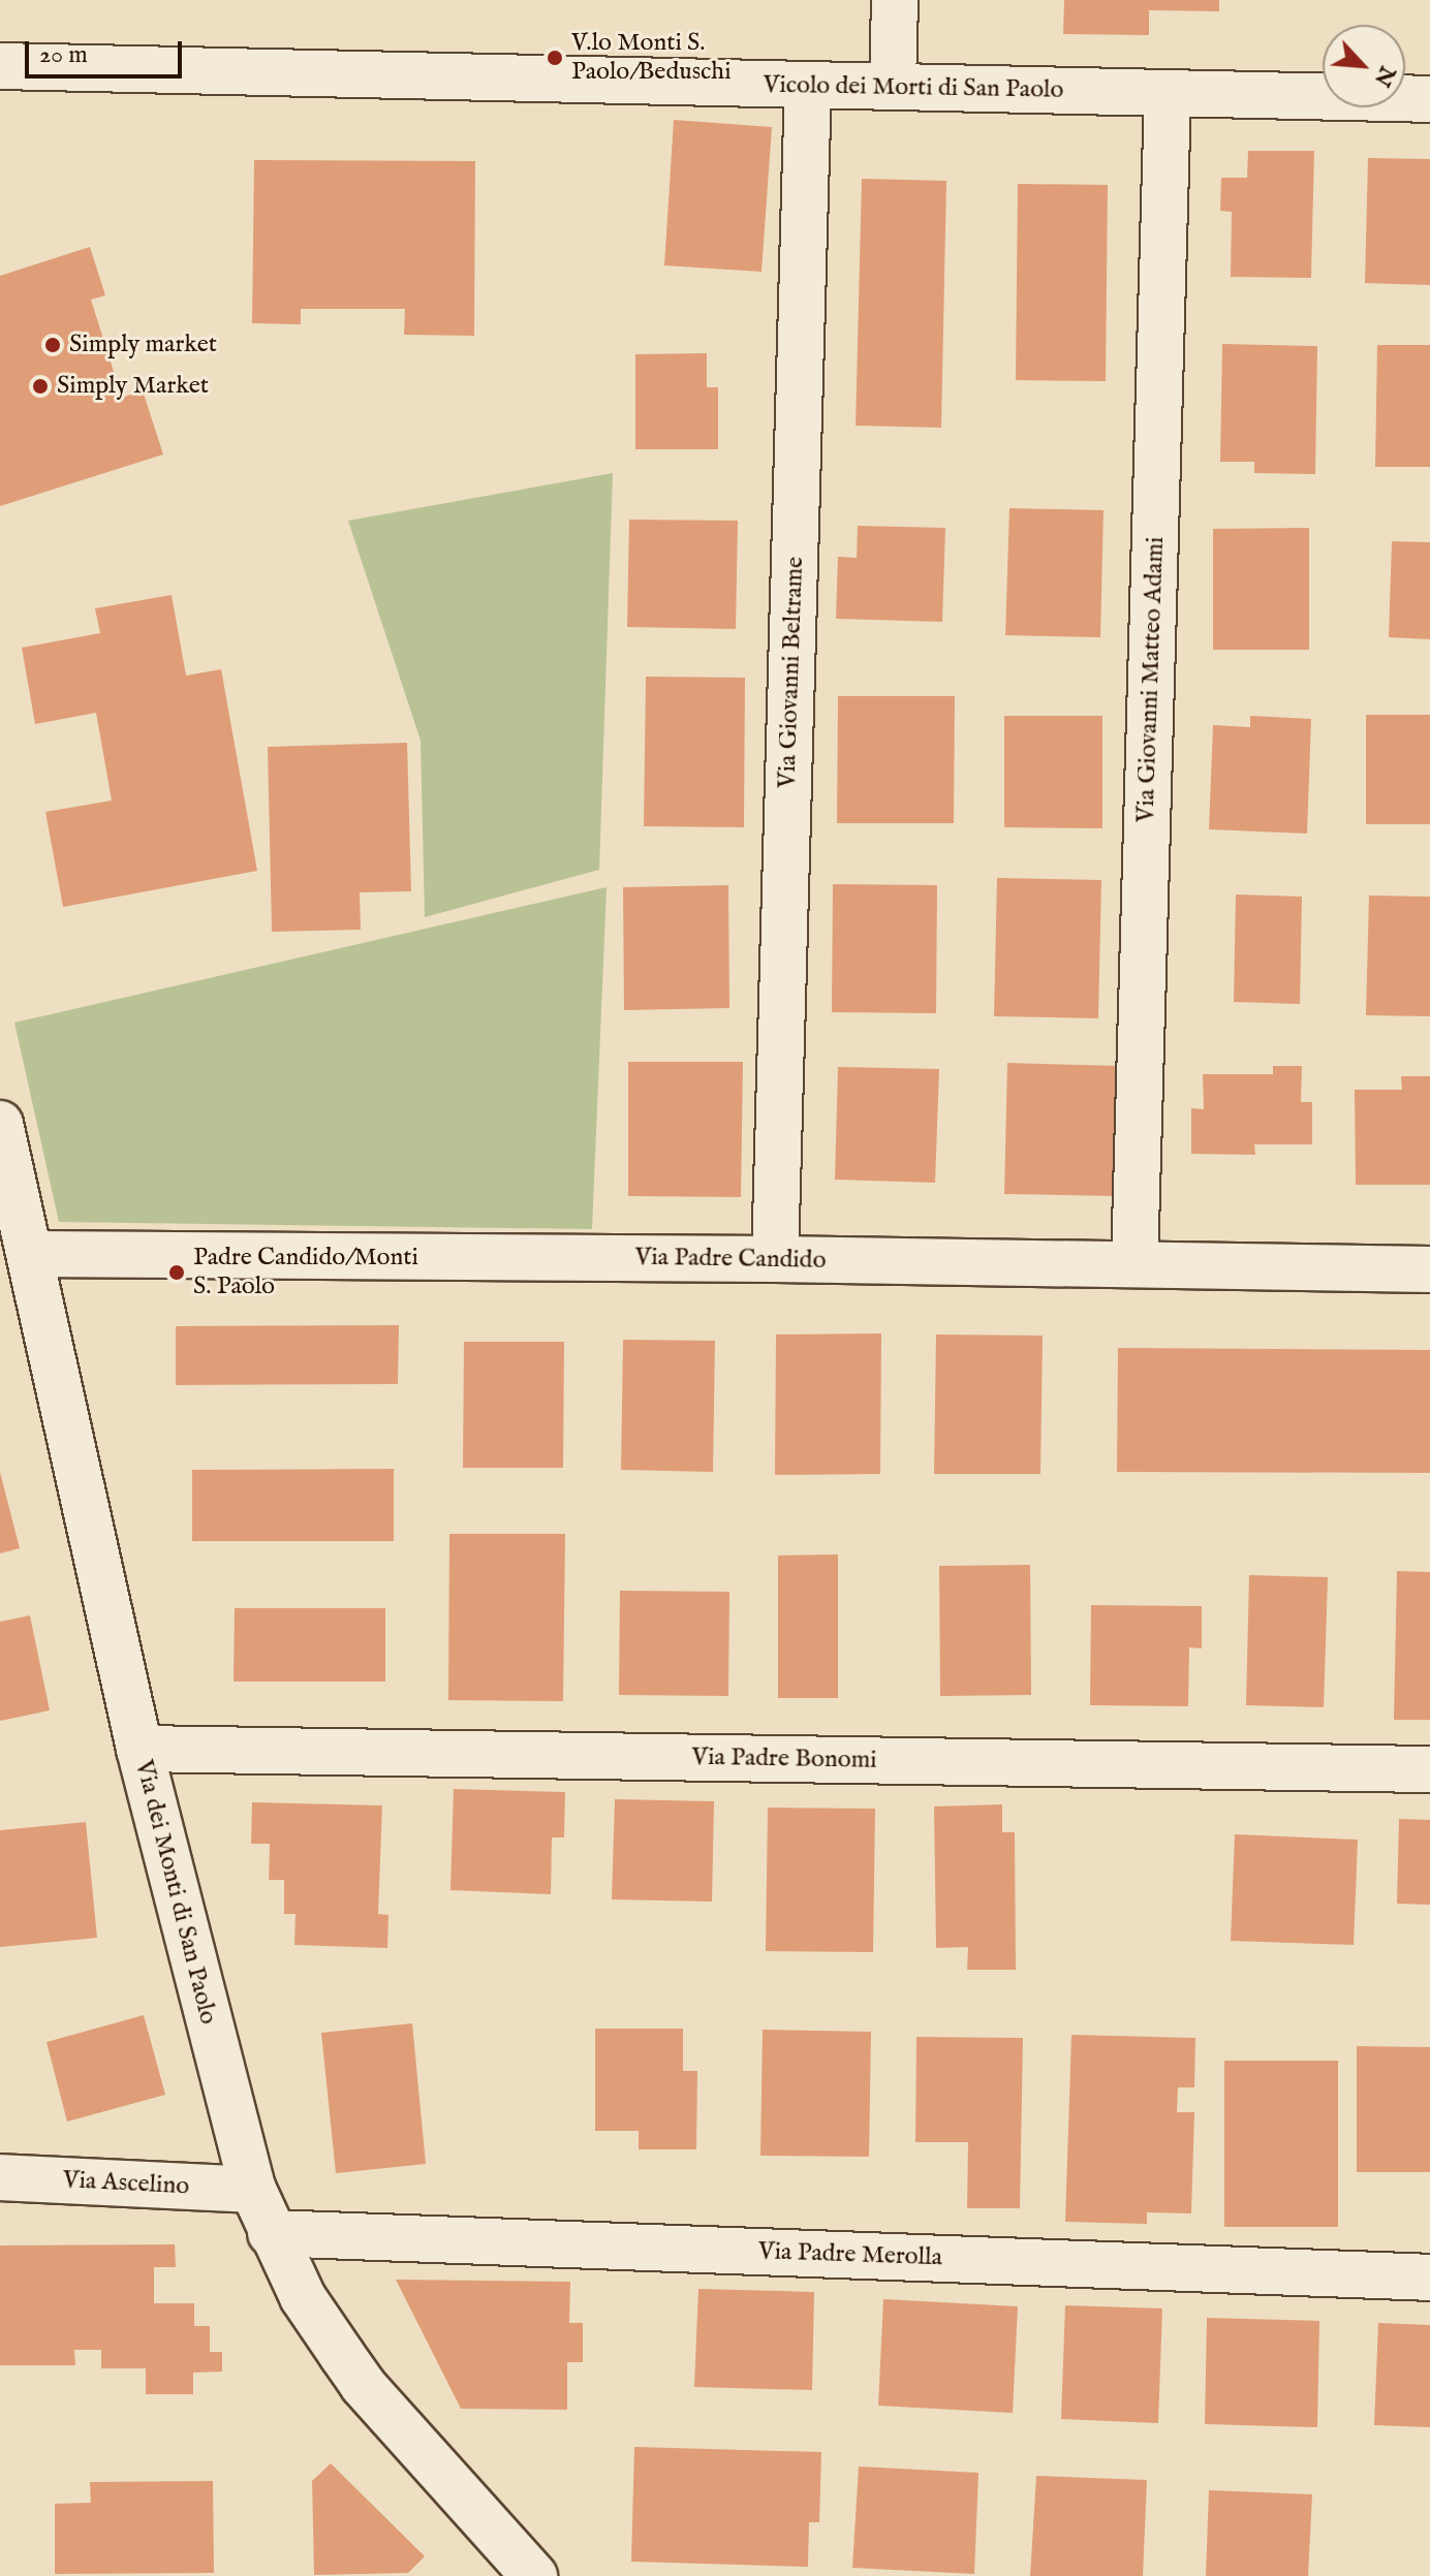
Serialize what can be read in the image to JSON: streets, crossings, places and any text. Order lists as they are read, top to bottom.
{
  "streets": {
    "street": [
      "Vicolo dei Morti di San Paolo",
      "Via Giovanni Beltrame",
      "Via Giovanni Matteo Adami",
      "Via Padre Candido",
      "Via Padre Bonomi",
      "Via dei Monti di San Paolo",
      "Via Ascelino",
      "Via Padre Merolla"
    ]
  },
  "crossings": [
    ["Vicolo dei Morti di San Paolo", "Via Giovanni Beltrame"],
    ["Vicolo dei Morti di San Paolo", "Via Giovanni Matteo Adami"],
    ["Via Giovanni Beltrame", "Via Padre Candido"],
    ["Via Giovanni Matteo Adami", "Via Padre Candido"],
    ["Via Padre Candido", "Via dei Monti di San Paolo"],
    ["Via Padre Bonomi", "Via dei Monti di San Paolo"],
    ["Via dei Monti di San Paolo", "Via Ascelino"],
    ["Via dei Monti di San Paolo", "Via Padre Merolla"]
  ],
  "places": [
    "V.lo Monti S. Paolo/Beduschi",
    "Simply market",
    "Simply Market",
    "Padre Candido/Monti S. Paolo"
  ],
  "scale_bar": "20 m",
  "north": "bottom right"
}
